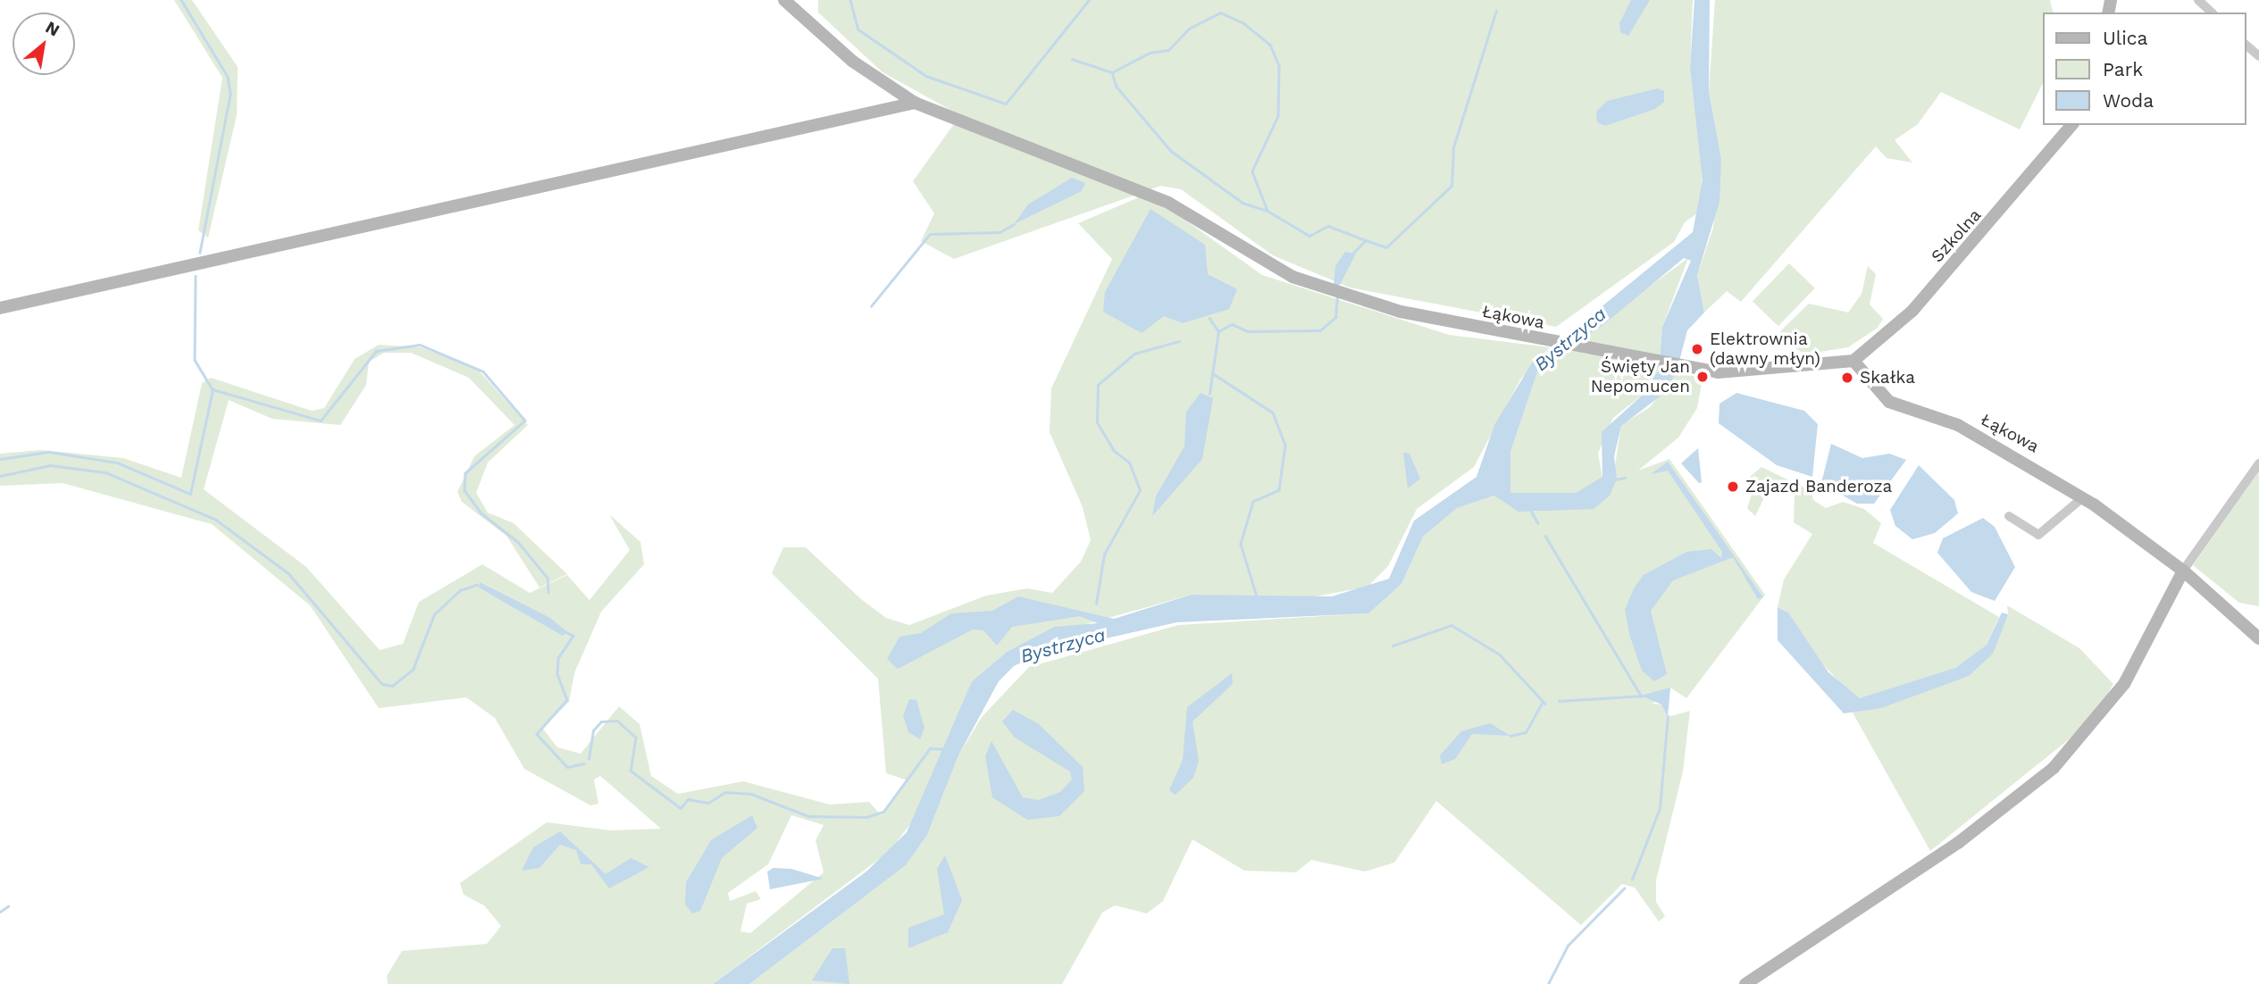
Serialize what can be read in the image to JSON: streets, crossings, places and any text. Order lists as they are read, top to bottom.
{
  "streets": {
    "street": ["Szkolna", "Łąkowa"]
  },
  "crossings": [
    ["Szkolna", "Łąkowa"]
  ],
  "water": ["Bystrzyca"],
  "places": [
    "Elektrownia (dawny młyn)",
    "Święty Jan Nepomucen",
    "Skałka",
    "Zajazd Banderoza"
  ],
  "legend": ["Ulica", "Park", "Woda"],
  "north": "top right"
}
